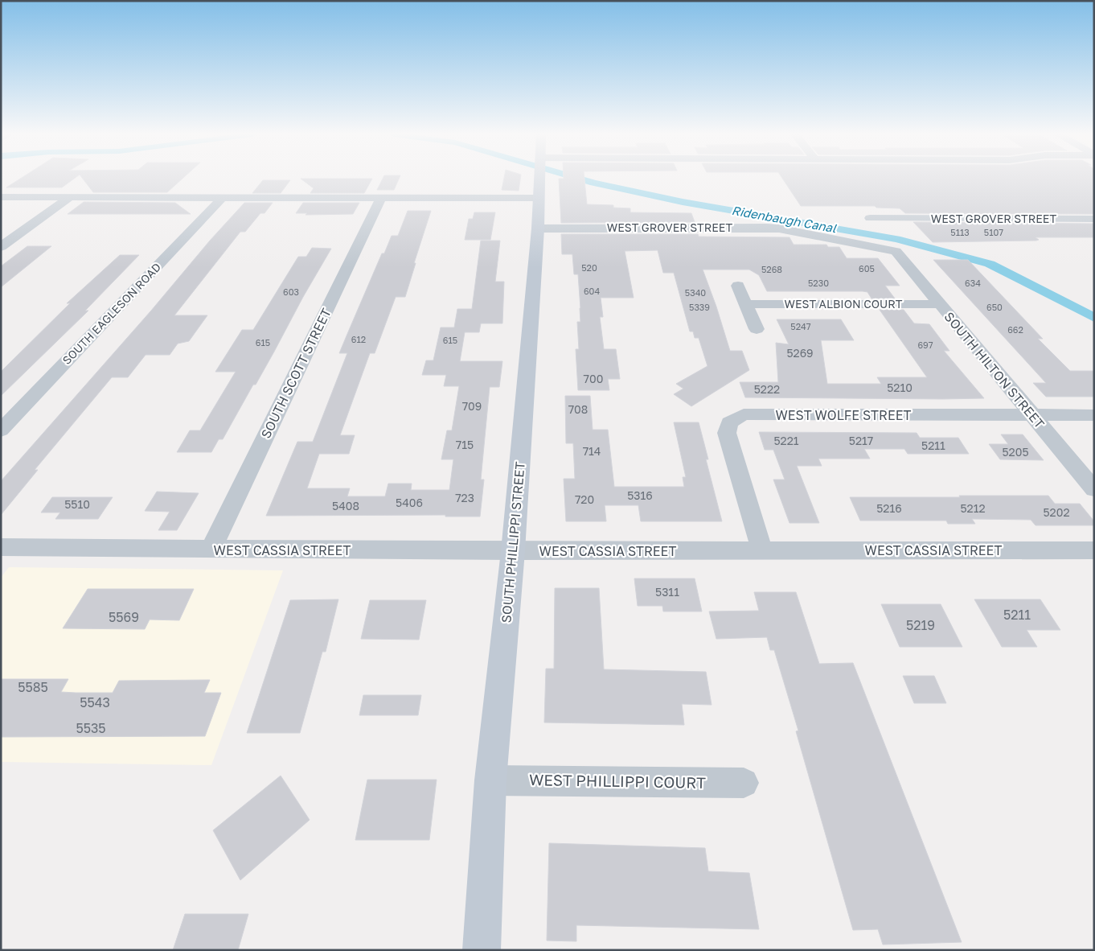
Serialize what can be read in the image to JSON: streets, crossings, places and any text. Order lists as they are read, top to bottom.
{
  "streets": {
    "street": [
      "WEST GROVER STREET",
      "WEST ALBION COURT",
      "SOUTH EAGLESON ROAD",
      "SOUTH HILTON STREET",
      "SOUTH SCOTT STREET",
      "WEST WOLFE STREET",
      "SOUTH PHILLIPPI STREET",
      "WEST CASSIA STREET",
      "WEST PHILLIPPI COURT"
    ]
  },
  "crossings": [
    ["WEST GROVER STREET", "SOUTH HILTON STREET"],
    ["WEST GROVER STREET", "SOUTH PHILLIPPI STREET"],
    ["WEST ALBION COURT", "SOUTH HILTON STREET"],
    ["SOUTH HILTON STREET", "WEST WOLFE STREET"],
    ["SOUTH SCOTT STREET", "WEST CASSIA STREET"],
    ["WEST WOLFE STREET", "WEST CASSIA STREET"],
    ["SOUTH PHILLIPPI STREET", "WEST CASSIA STREET"],
    ["SOUTH PHILLIPPI STREET", "WEST PHILLIPPI COURT"]
  ],
  "water": ["Ridenbaugh Canal"],
  "house_numbers": [
    "5113",
    "5107",
    "520",
    "605",
    "5268",
    "5230",
    "634",
    "604",
    "603",
    "5340",
    "5339",
    "650",
    "5247",
    "662",
    "612",
    "615",
    "615",
    "697",
    "5269",
    "700",
    "5210",
    "5222",
    "709",
    "708",
    "5221",
    "5217",
    "715",
    "5211",
    "714",
    "5205",
    "5316",
    "723",
    "720",
    "5406",
    "5510",
    "5408",
    "5216",
    "5212",
    "5202",
    "5311",
    "5211",
    "5569",
    "5219",
    "5585",
    "5543",
    "5535"
  ]
}
